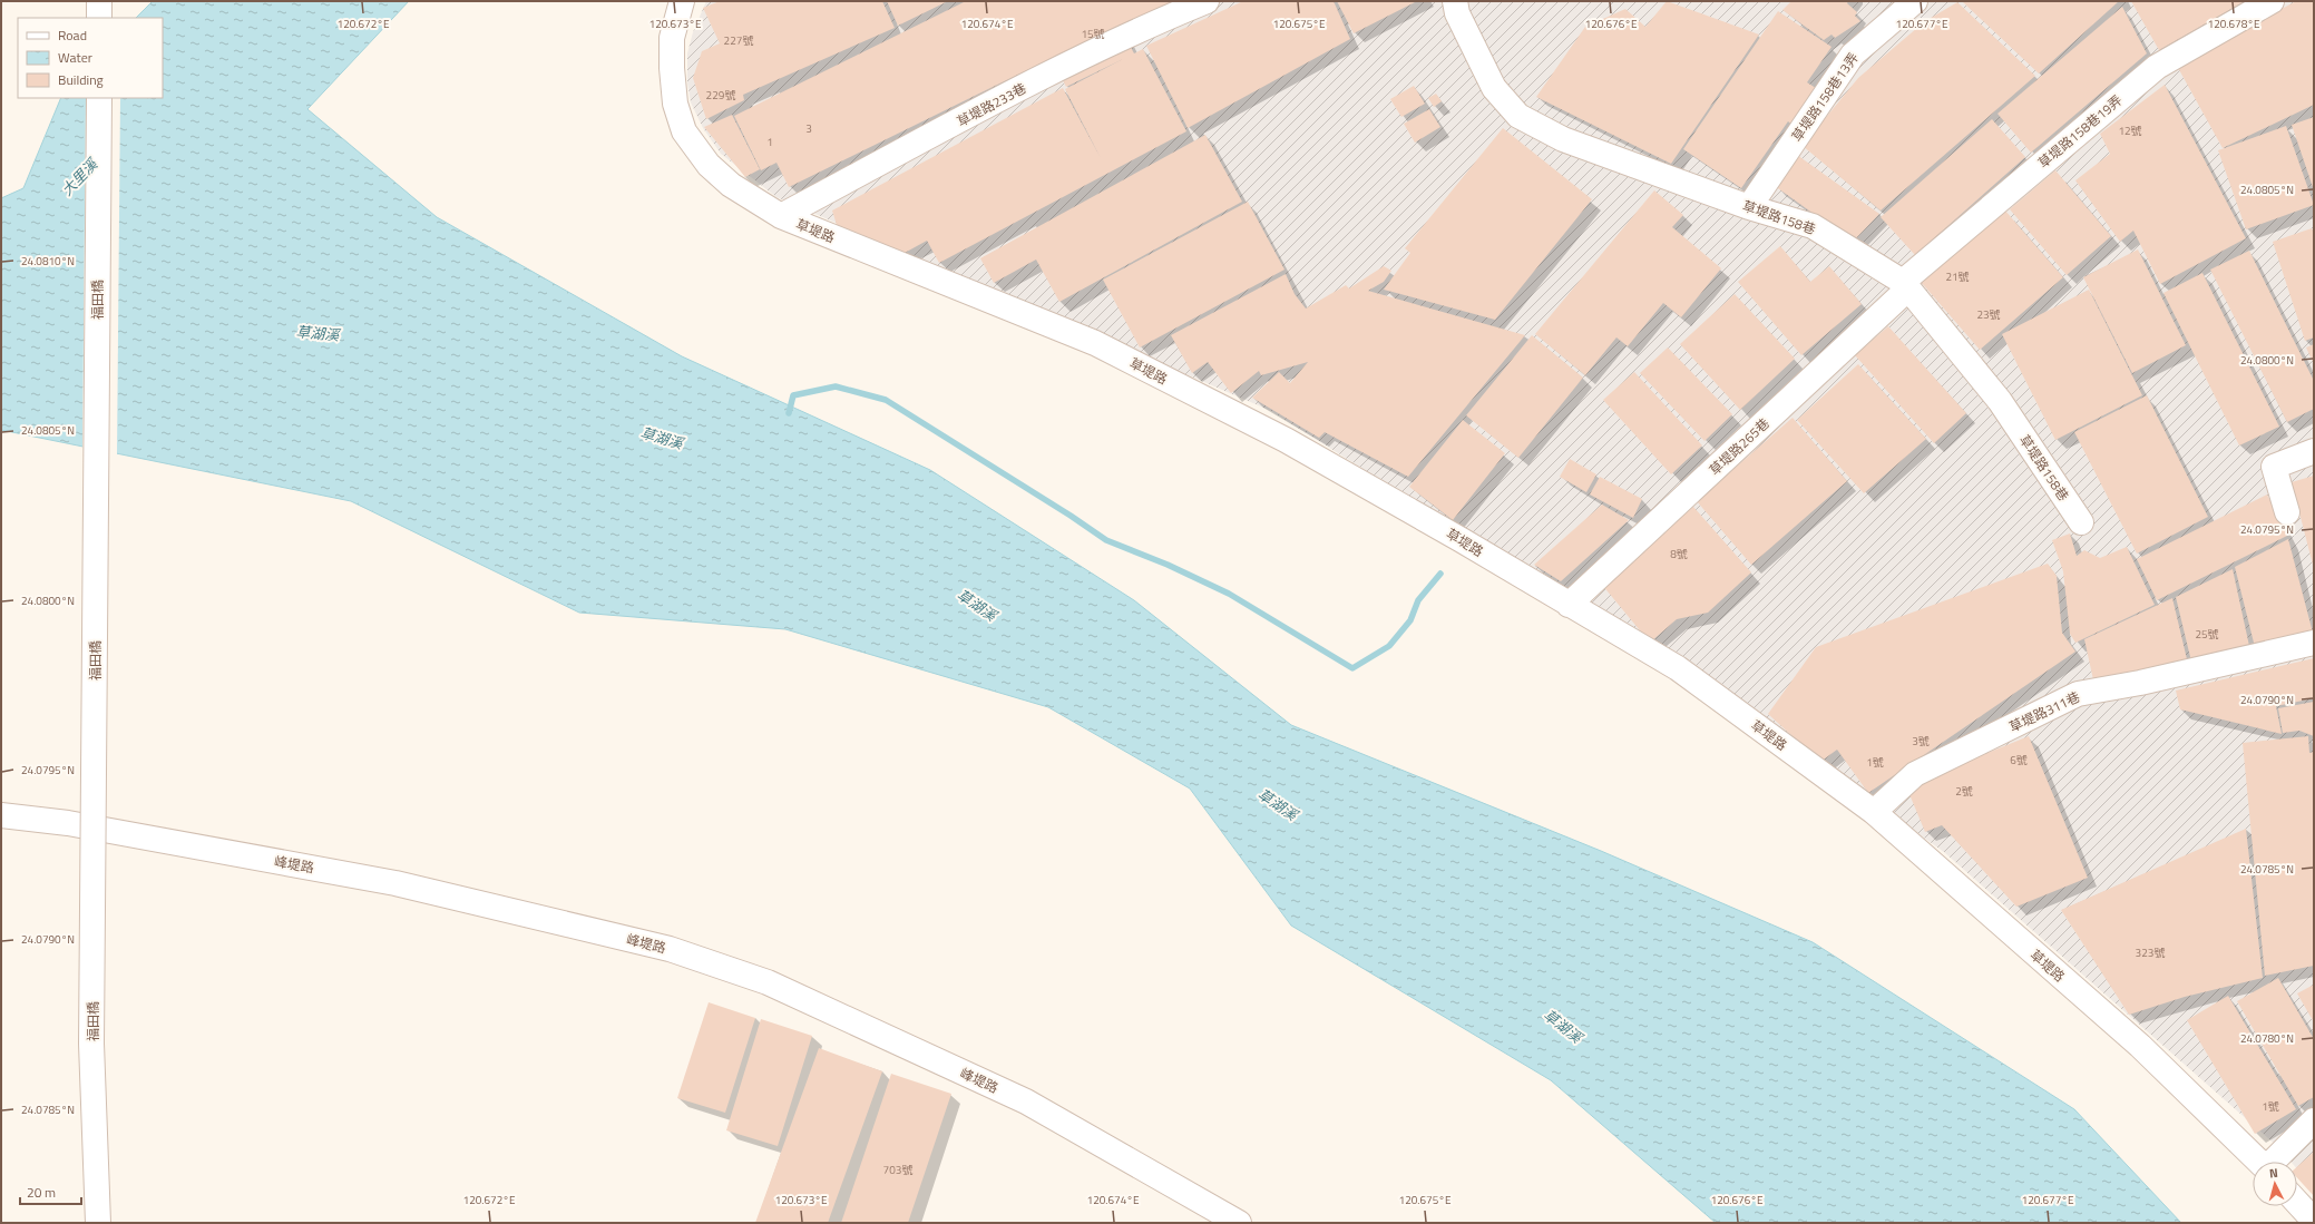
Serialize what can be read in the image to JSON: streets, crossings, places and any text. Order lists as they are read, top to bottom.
{
  "streets": {
    "street": [
      "草堤路158巷13弄",
      "草堤路233巷",
      "草堤路158巷19弄",
      "草堤路158巷",
      "草堤路",
      "福田橋",
      "草堤路265巷",
      "草堤路311巷",
      "峰堤路"
    ]
  },
  "crossings": [
    ["草堤路158巷13弄", "草堤路158巷"],
    ["草堤路233巷", "草堤路"],
    ["草堤路158巷19弄", "草堤路158巷"],
    ["草堤路158巷19弄", "草堤路265巷"],
    ["草堤路158巷", "草堤路265巷"],
    ["草堤路", "草堤路265巷"],
    ["草堤路", "草堤路311巷"]
  ],
  "water": ["大里溪", "草湖溪"],
  "house_numbers": [
    "15號",
    "227號",
    "229號",
    "3",
    "12號",
    "1",
    "21號",
    "23號",
    "8號",
    "25號",
    "3號",
    "6號",
    "1號",
    "2號",
    "323號",
    "1號",
    "703號"
  ],
  "legend": ["Road", "Water", "Building"],
  "scale_bar": "20 m",
  "north": "top",
  "coordinates": [
    "120.672°E",
    "120.673°E",
    "120.674°E",
    "120.675°E",
    "120.676°E",
    "120.677°E",
    "120.678°E",
    "24.0805°N",
    "24.0810°N",
    "24.0800°N",
    "24.0795°N",
    "24.0790°N",
    "24.0785°N",
    "24.0780°N"
  ]
}
